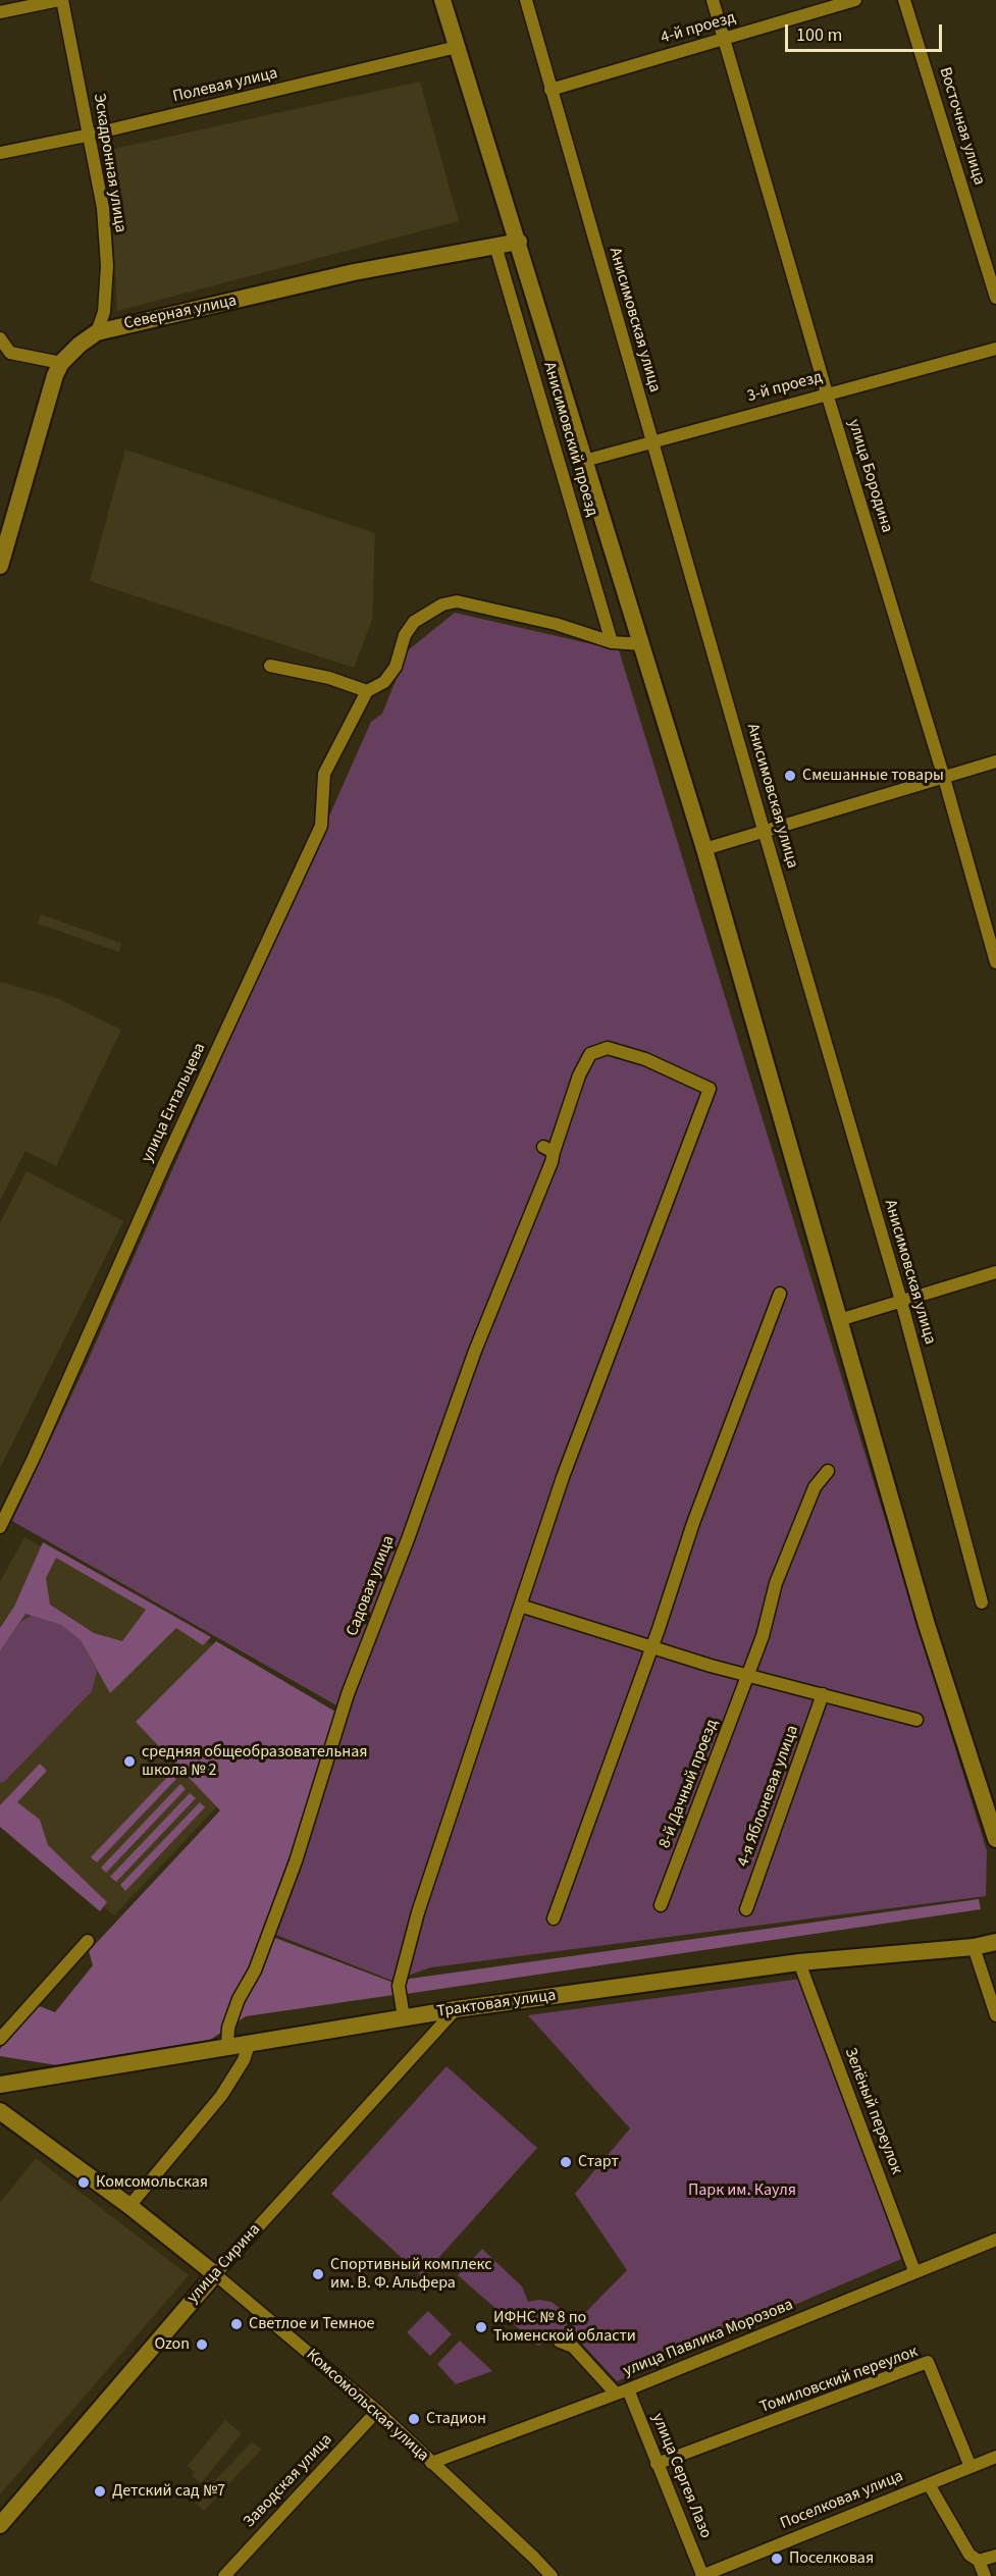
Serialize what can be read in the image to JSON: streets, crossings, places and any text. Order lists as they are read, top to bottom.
{
  "streets": {
    "street": [
      "4-й проезд",
      "Полевая улица",
      "Восточная улица",
      "Эскадронная улица",
      "Северная улица",
      "Анисимовская улица",
      "3-й проезд",
      "Анисимовский проезд",
      "улица Бородина",
      "улица Ентальцева",
      "Садовая улица",
      "8-й Дачный проезд",
      "4-я Яблоневая улица",
      "Трактовая улица",
      "Зелёный переулок",
      "улица Сирина",
      "улица Павлика Морозова",
      "Томиловский переулок",
      "Комсомольская улица",
      "улица Сергея Лазо",
      "Заводская улица",
      "Поселковая улица"
    ]
  },
  "crossings": [
    ["4-й проезд", "Анисимовская улица"],
    ["4-й проезд", "улица Бородина"],
    ["Полевая улица", "Эскадронная улица"],
    ["Эскадронная улица", "Северная улица"],
    ["Северная улица", "Анисимовский проезд"],
    ["Анисимовская улица", "3-й проезд"],
    ["3-й проезд", "улица Бородина"],
    ["Садовая улица", "Трактовая улица"],
    ["Трактовая улица", "Зелёный переулок"],
    ["Трактовая улица", "улица Сирина"],
    ["Зелёный переулок", "улица Павлика Морозова"],
    ["улица Сирина", "Комсомольская улица"],
    ["улица Павлика Морозова", "Комсомольская улица"],
    ["улица Павлика Морозова", "улица Сергея Лазо"],
    ["Томиловский переулок", "улица Сергея Лазо"],
    ["Томиловский переулок", "Поселковая улица"],
    ["Комсомольская улица", "Заводская улица"],
    ["улица Сергея Лазо", "Поселковая улица"]
  ],
  "parks": ["Парк им. Кауля"],
  "places": [
    "Смешанные товары",
    "средняя общеобразовательная школа № 2",
    "Старт",
    "Комсомольская",
    "Спортивный комплекс им. В. Ф. Альфера",
    "Светлое и Темное",
    "ИФНС № 8 по Тюменской области",
    "Ozon",
    "Стадион",
    "Детский сад №7",
    "Поселковая"
  ],
  "scale_bar": "100 m"
}
